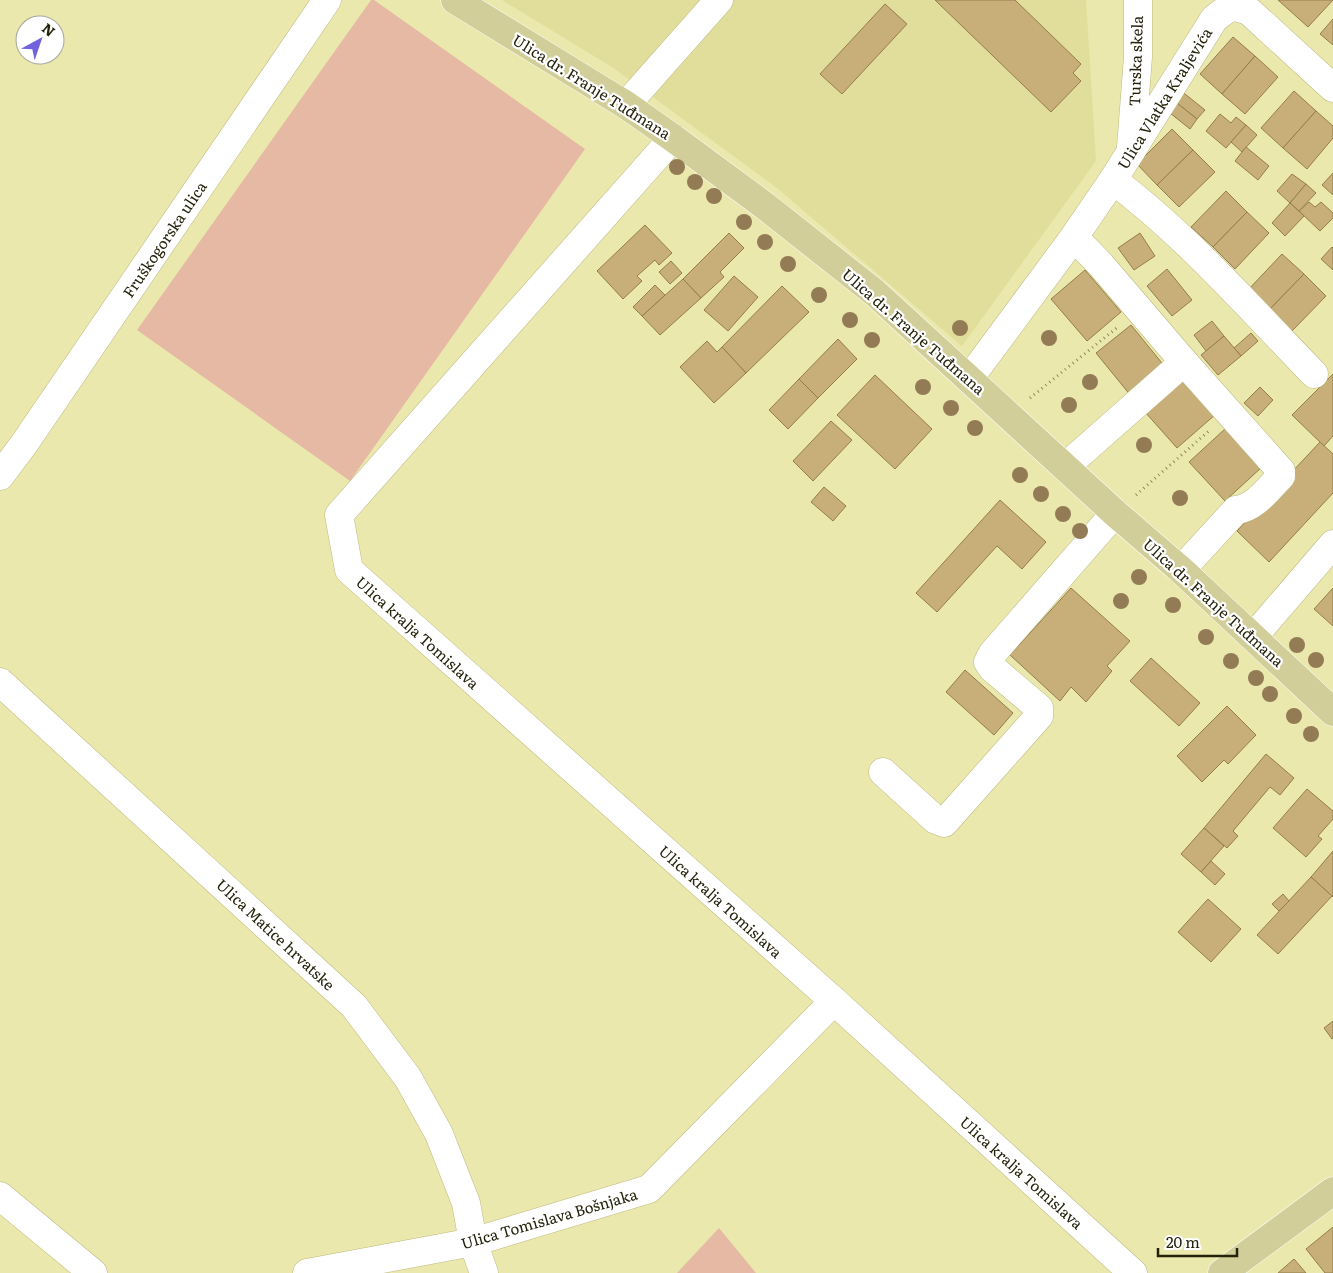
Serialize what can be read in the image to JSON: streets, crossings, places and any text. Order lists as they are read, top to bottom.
{
  "streets": {
    "main road": ["Ulica dr. Franje Tuđmana"],
    "street": [
      "Turska skela",
      "Ulica Vlatka Kraljevića",
      "Fruškogorska ulica",
      "Ulica kralja Tomislava",
      "Ulica Matice hrvatske",
      "Ulica Tomislava Bošnjaka"
    ]
  },
  "crossings": [
    ["Turska skela", "Ulica Vlatka Kraljevića"],
    ["Ulica dr. Franje Tuđmana", "Ulica Vlatka Kraljevića"],
    ["Ulica dr. Franje Tuđmana", "Ulica kralja Tomislava"],
    ["Ulica kralja Tomislava", "Ulica Tomislava Bošnjaka"],
    ["Ulica Matice hrvatske", "Ulica Tomislava Bošnjaka"]
  ],
  "scale_bar": "20 m",
  "north": "top right"
}
